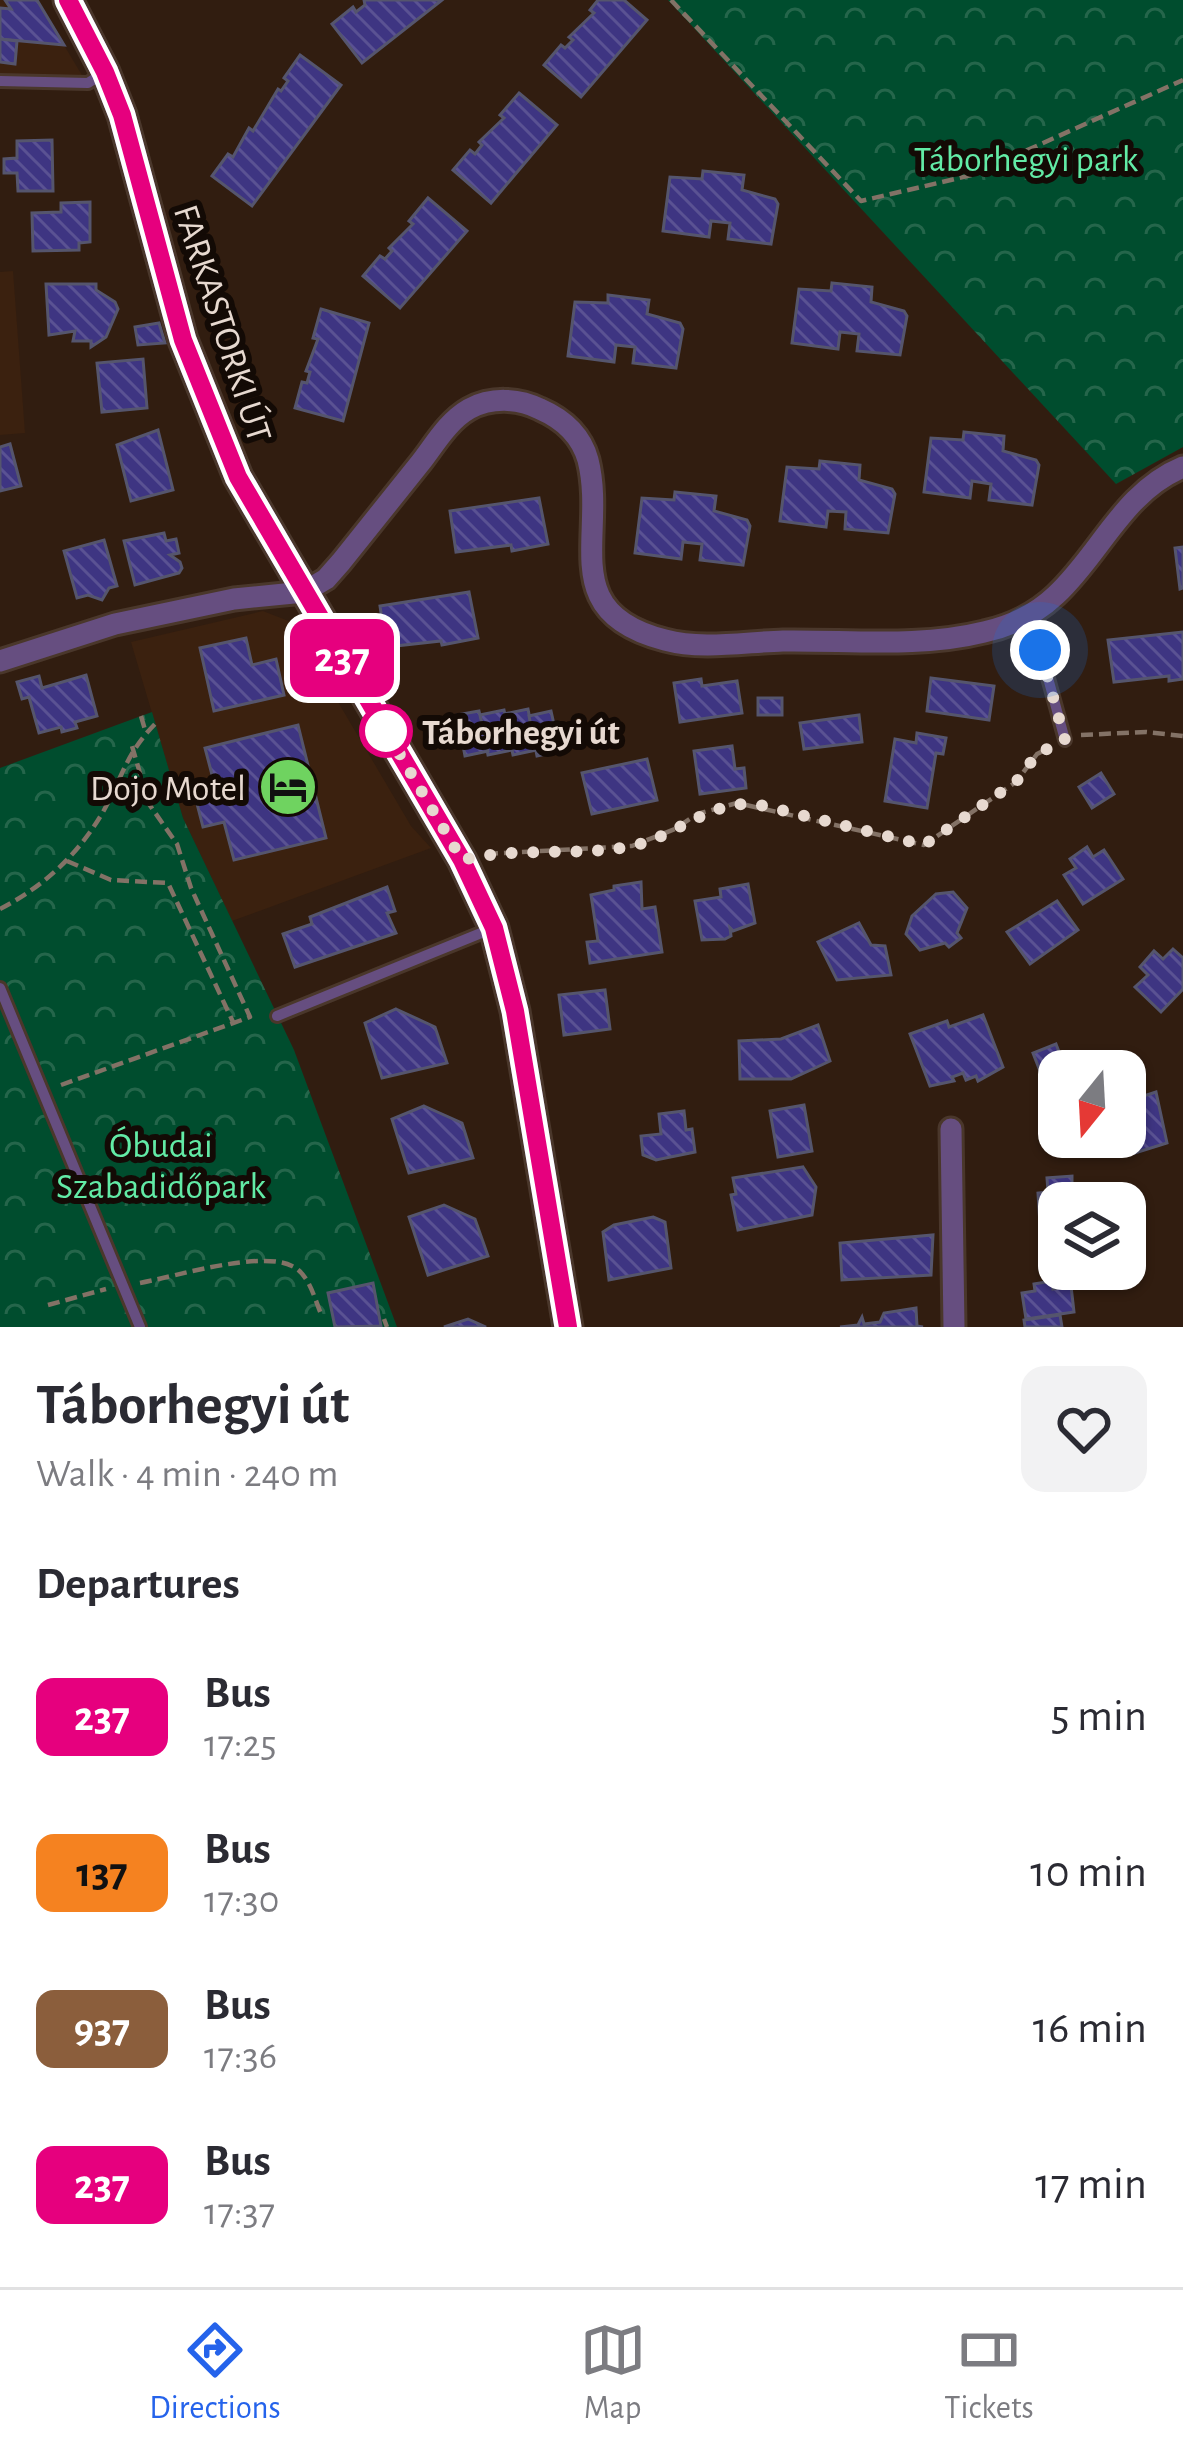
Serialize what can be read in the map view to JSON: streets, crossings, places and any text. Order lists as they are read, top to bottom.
{
  "streets": {
    "street": ["FARKASTORKI ÚT"]
  },
  "parks": ["Táborhegyi park", "Óbudai Szabadidőpark"],
  "places": {
    "other": ["Táborhegyi út"],
    "hotel": ["Dojo Motel"]
  },
  "lines": ["bus line 237"],
  "north": "bottom",
  "page": {
    "on_map": "237",
    "heading": [
      ["Táborhegyi út", "Walk · 4 min · 240 m"],
      "Departures"
    ],
    "list": [
      {
        "mark": "237",
        "name": "Bus",
        "note": "17:25",
        "value": "5 min"
      },
      {
        "mark": "137",
        "name": "Bus",
        "note": "17:30",
        "value": "10 min"
      },
      {
        "mark": "937",
        "name": "Bus",
        "note": "17:36",
        "value": "16 min"
      },
      {
        "mark": "237",
        "name": "Bus",
        "note": "17:37",
        "value": "17 min"
      }
    ],
    "tabs": ["Directions", "Map", "Tickets"]
  }
}
